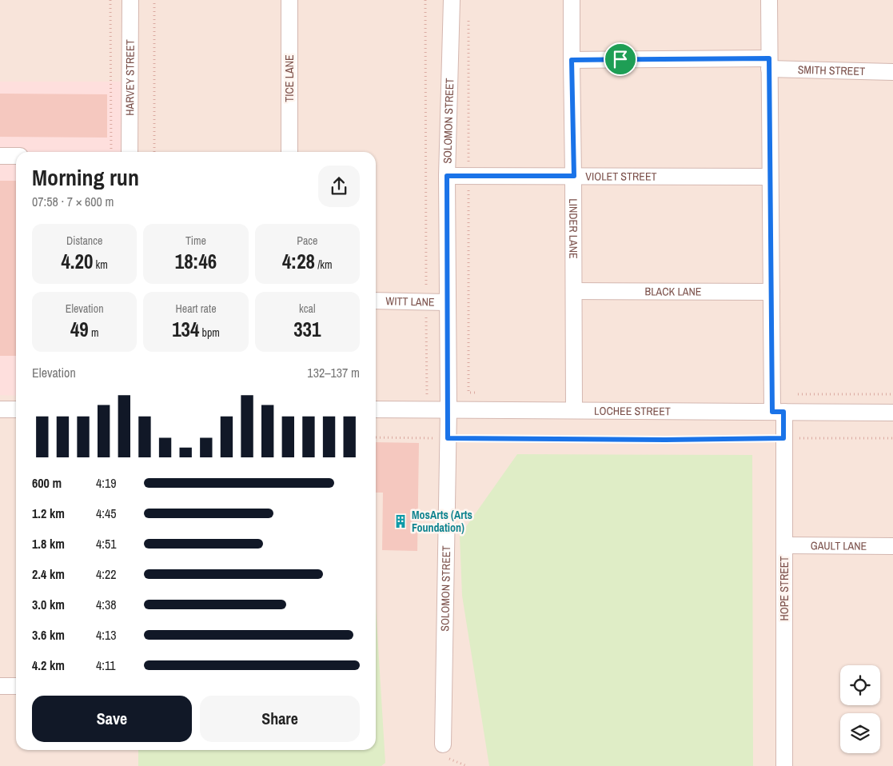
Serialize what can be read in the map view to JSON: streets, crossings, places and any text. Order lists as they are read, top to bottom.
{
  "streets": {
    "street": [
      "SMITH STREET",
      "HARVEY STREET",
      "TICE LANE",
      "SOLOMON STREET",
      "VIOLET STREET",
      "LINDER LANE",
      "BLACK LANE",
      "WITT LANE",
      "LOCHEE STREET",
      "GAULT LANE",
      "HOPE STREET"
    ]
  },
  "crossings": [
    ["SMITH STREET", "LINDER LANE"],
    ["SMITH STREET", "HOPE STREET"],
    ["SOLOMON STREET", "VIOLET STREET"],
    ["SOLOMON STREET", "WITT LANE"],
    ["SOLOMON STREET", "LOCHEE STREET"],
    ["VIOLET STREET", "LINDER LANE"],
    ["VIOLET STREET", "HOPE STREET"],
    ["LINDER LANE", "BLACK LANE"],
    ["LINDER LANE", "LOCHEE STREET"],
    ["BLACK LANE", "HOPE STREET"],
    ["LOCHEE STREET", "HOPE STREET"],
    ["GAULT LANE", "HOPE STREET"]
  ],
  "places": {
    "building": ["MosArts (Arts Foundation)"]
  },
  "page": {
    "heading": ["Morning run", "07:58 · 7 × 600 m"],
    "stats": [
      ["Distance", "4.20 km"],
      ["Time", "18:46"],
      ["Pace", "4:28 /km"],
      ["Elevation", "49 m"],
      ["Heart rate", "134 bpm"],
      ["kcal", "331"]
    ],
    "chart": ["Elevation", "132–137 m"],
    "list": [
      {
        "name": "600 m",
        "note": "4:19"
      },
      {
        "name": "1.2 km",
        "note": "4:45"
      },
      {
        "name": "1.8 km",
        "note": "4:51"
      },
      {
        "name": "2.4 km",
        "note": "4:22"
      },
      {
        "name": "3.0 km",
        "note": "4:38"
      },
      {
        "name": "3.6 km",
        "note": "4:13"
      },
      {
        "name": "4.2 km",
        "note": "4:11"
      }
    ],
    "buttons": ["Save", "Share"]
  }
}
